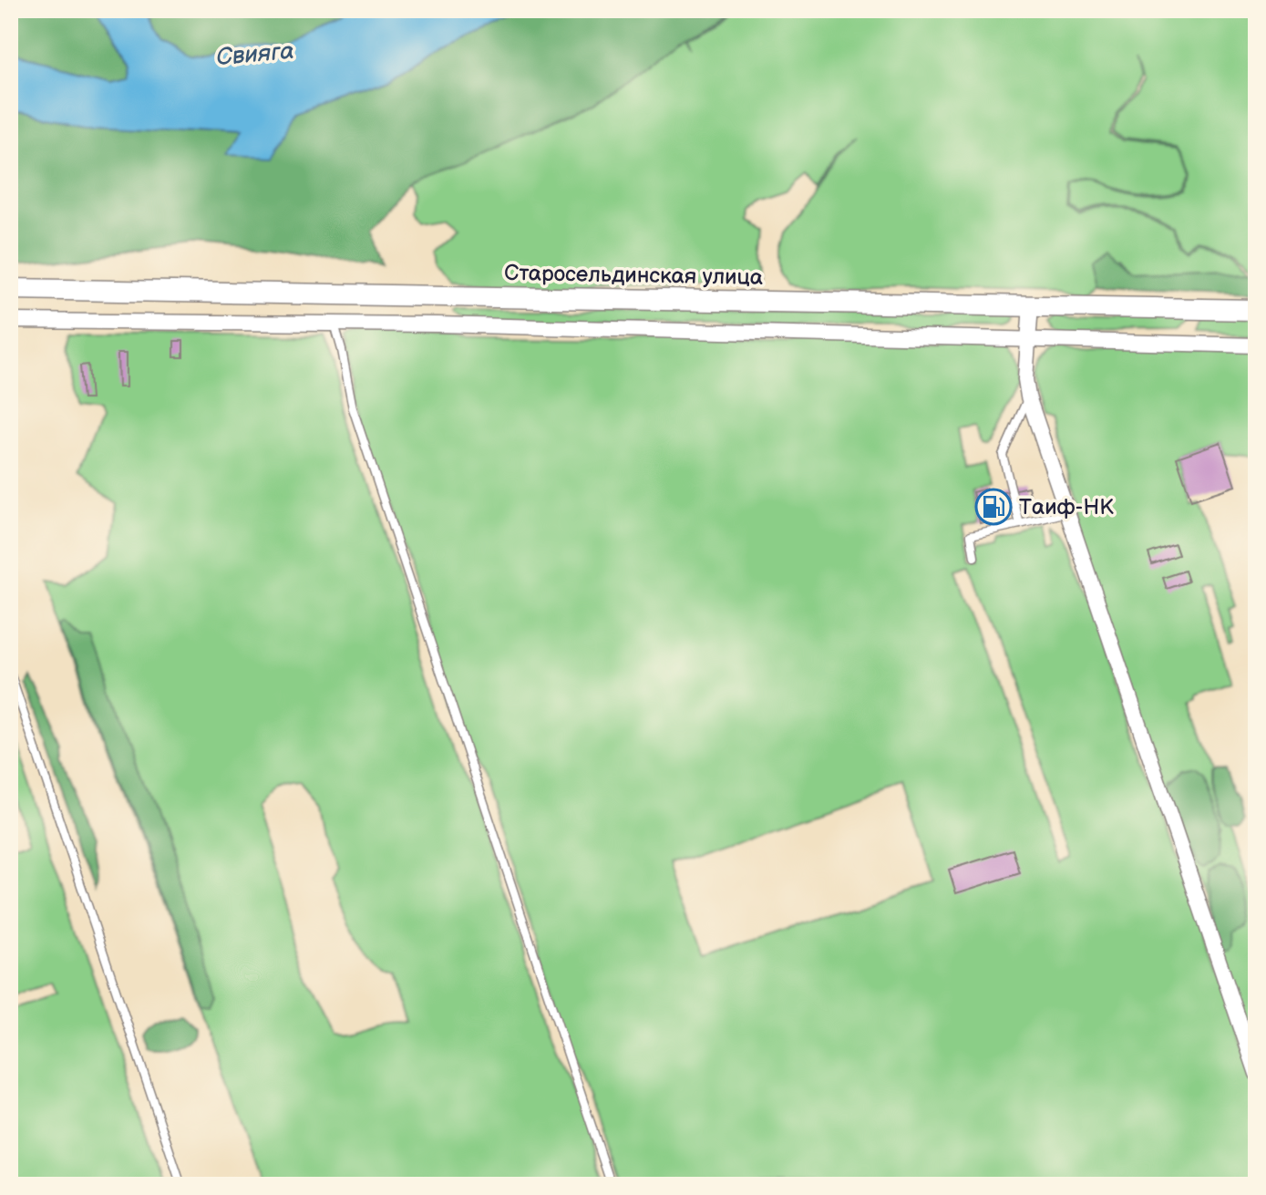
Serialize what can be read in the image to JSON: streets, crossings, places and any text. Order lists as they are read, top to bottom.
{
  "streets": {
    "main road": ["Старосельдинская улица"]
  },
  "water": ["Свияга"],
  "places": {
    "fuel station": ["Таиф-НК"]
  }
}
